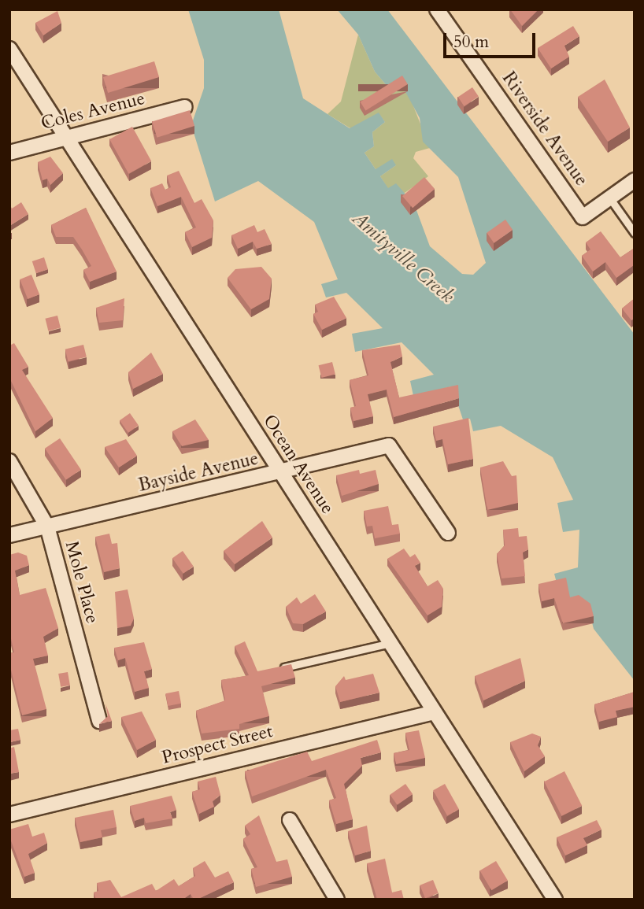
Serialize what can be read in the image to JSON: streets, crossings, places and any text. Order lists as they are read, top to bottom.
{
  "streets": {
    "street": [
      "Coles Avenue",
      "Riverside Avenue",
      "Ocean Avenue",
      "Bayside Avenue",
      "Mole Place",
      "Prospect Street"
    ]
  },
  "crossings": [
    ["Coles Avenue", "Ocean Avenue"],
    ["Ocean Avenue", "Bayside Avenue"],
    ["Ocean Avenue", "Prospect Street"],
    ["Bayside Avenue", "Mole Place"]
  ],
  "water": ["Amityville Creek"],
  "scale_bar": "50 m"
}
